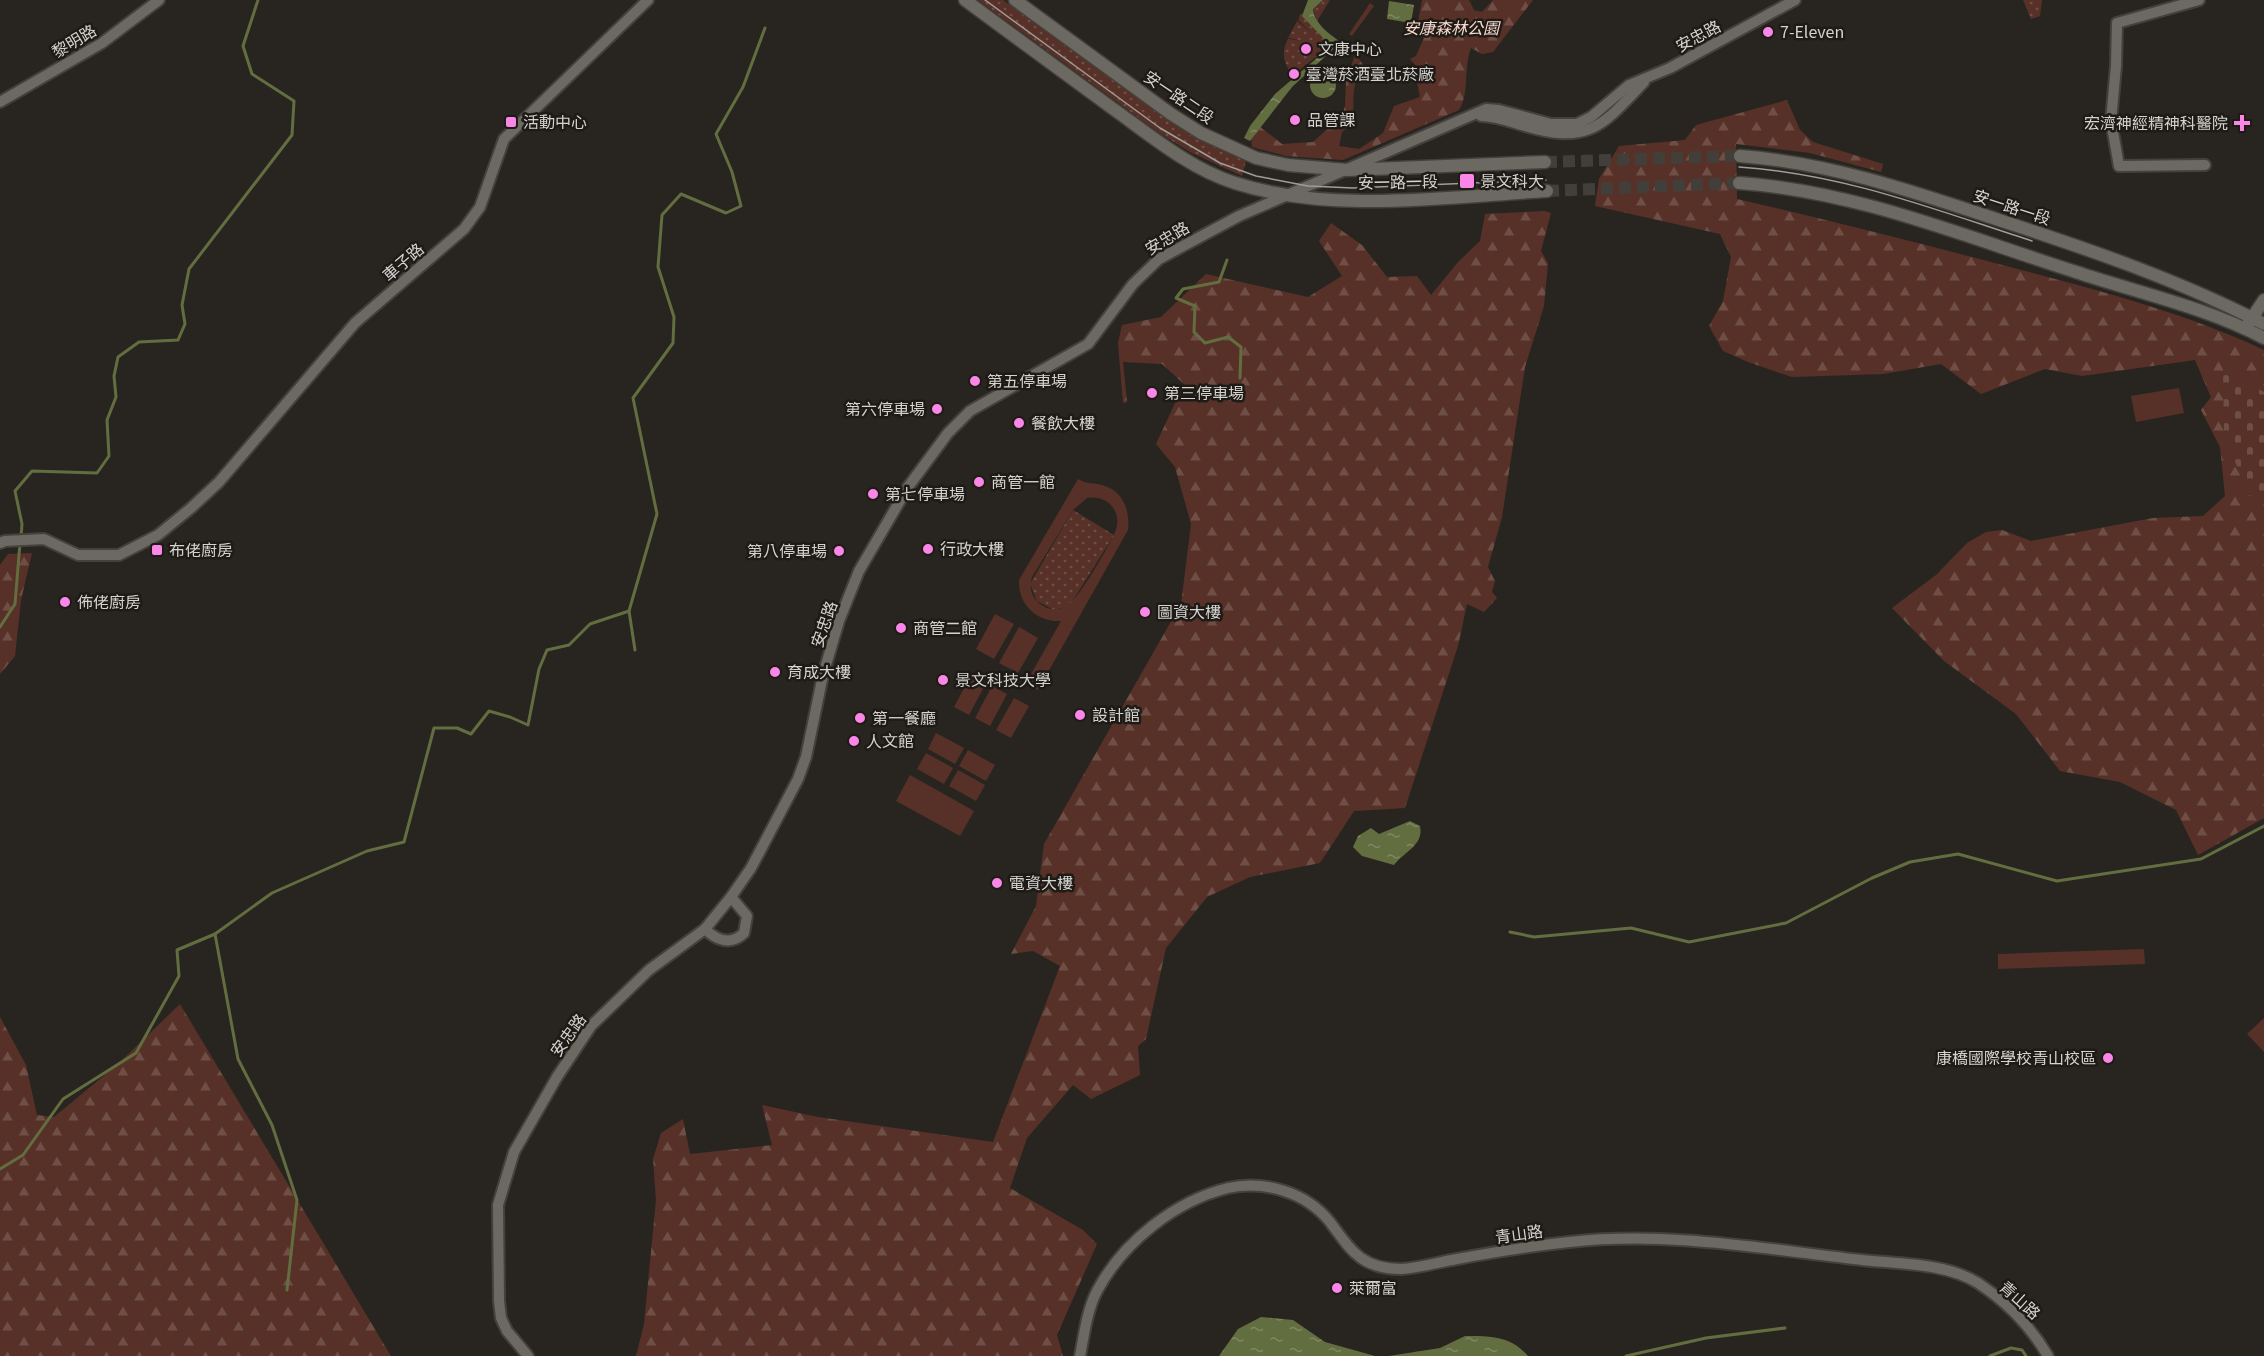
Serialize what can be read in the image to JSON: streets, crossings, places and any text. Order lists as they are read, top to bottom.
{
  "streets": {
    "street": [
      "安忠路",
      "黎明路",
      "安一路二段",
      "安一路一段",
      "車子路",
      "青山路"
    ]
  },
  "crossings": [
    ["安忠路", "安一路二段"],
    ["安忠路", "安一路一段"],
    ["安一路二段", "安一路一段"]
  ],
  "parks": ["安康森林公園"],
  "places": {
    "other": [
      "7-Eleven",
      "文康中心",
      "臺灣菸酒臺北菸廠",
      "品管課",
      "第五停車場",
      "第三停車場",
      "第六停車場",
      "餐飲大樓",
      "商管一館",
      "第七停車場",
      "行政大樓",
      "第八停車場",
      "佈佬廚房",
      "圖資大樓",
      "商管二館",
      "育成大樓",
      "景文科技大學",
      "設計館",
      "第一餐廳",
      "人文館",
      "電資大樓",
      "康橋國際學校青山校區",
      "萊爾富"
    ],
    "transit": ["活動中心", "景文科大", "布佬廚房"],
    "health": ["宏濟神經精神科醫院"]
  }
}
